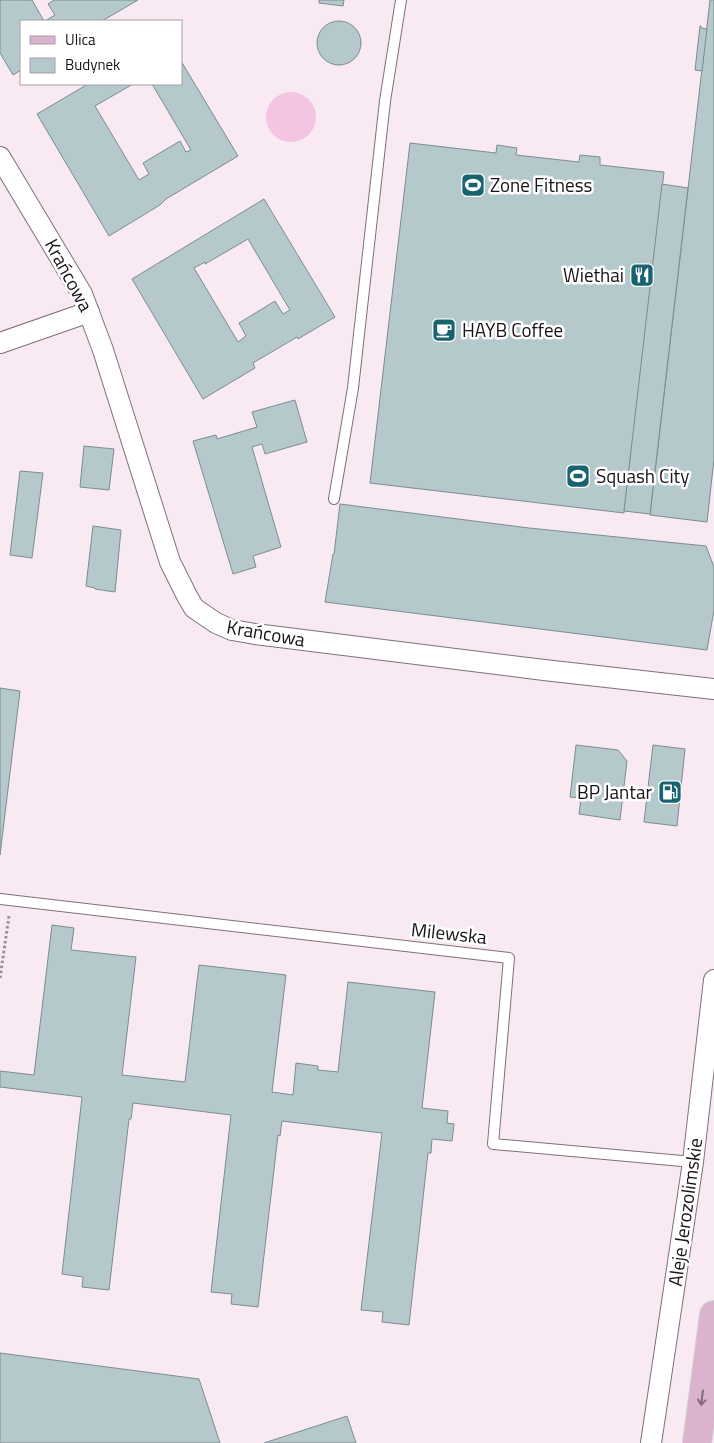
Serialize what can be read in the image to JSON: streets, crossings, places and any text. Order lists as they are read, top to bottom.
{
  "streets": {
    "street": ["Krańcowa", "Aleje Jerozolimskie"],
    "lane": ["Milewska"]
  },
  "crossings": [
    ["Milewska", "Aleje Jerozolimskie"]
  ],
  "places": {
    "sports": ["Zone Fitness", "Squash City"],
    "restaurant": ["Wiethai"],
    "cafe": ["HAYB Coffee"],
    "fuel station": ["BP Jantar"]
  },
  "legend": ["Ulica", "Budynek"]
}
